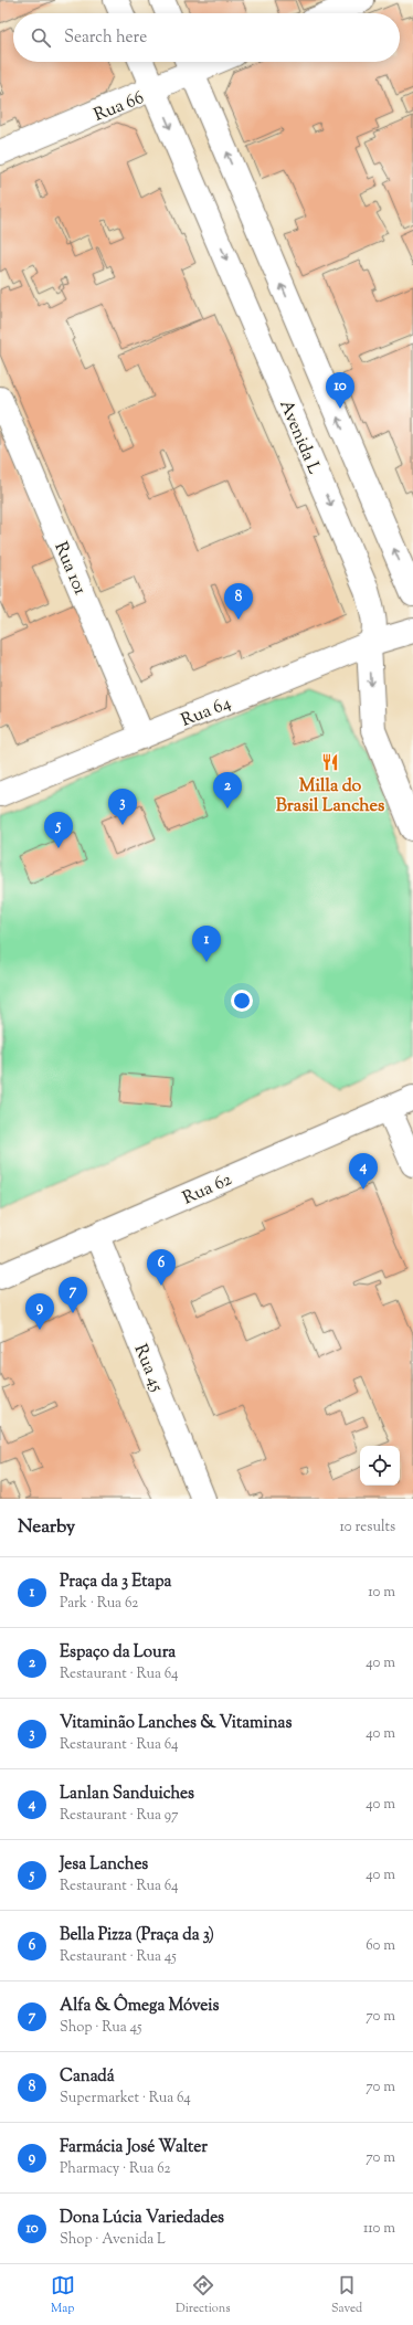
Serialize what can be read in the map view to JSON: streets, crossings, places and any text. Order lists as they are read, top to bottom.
{
  "streets": {
    "street": [
      "Rua 66",
      "Avenida L",
      "Rua 101",
      "Rua 64",
      "Rua 62",
      "Rua 45"
    ]
  },
  "crossings": [
    ["Rua 66", "Avenida L"],
    ["Avenida L", "Rua 64"],
    ["Rua 101", "Rua 64"],
    ["Rua 62", "Rua 45"]
  ],
  "places": {
    "restaurant": ["Milla do Brasil Lanches"]
  },
  "page": {
    "search": "Search here",
    "pins": [
      "10",
      "8",
      "2",
      "3",
      "5",
      "1",
      "4",
      "6",
      "7",
      "9"
    ],
    "heading": ["Nearby", "10 results"],
    "list": [
      {
        "mark": "1",
        "name": "Praça da 3 Etapa",
        "note": "Park · Rua 62",
        "value": "10 m"
      },
      {
        "mark": "2",
        "name": "Espaço da Loura",
        "note": "Restaurant · Rua 64",
        "value": "40 m"
      },
      {
        "mark": "3",
        "name": "Vitaminão Lanches & Vitaminas",
        "note": "Restaurant · Rua 64",
        "value": "40 m"
      },
      {
        "mark": "4",
        "name": "Lanlan Sanduiches",
        "note": "Restaurant · Rua 97",
        "value": "40 m"
      },
      {
        "mark": "5",
        "name": "Jesa Lanches",
        "note": "Restaurant · Rua 64",
        "value": "40 m"
      },
      {
        "mark": "6",
        "name": "Bella Pizza (Praça da 3)",
        "note": "Restaurant · Rua 45",
        "value": "60 m"
      },
      {
        "mark": "7",
        "name": "Alfa & Ômega Móveis",
        "note": "Shop · Rua 45",
        "value": "70 m"
      },
      {
        "mark": "8",
        "name": "Canadá",
        "note": "Supermarket · Rua 64",
        "value": "70 m"
      },
      {
        "mark": "9",
        "name": "Farmácia José Walter",
        "note": "Pharmacy · Rua 62",
        "value": "70 m"
      },
      {
        "mark": "10",
        "name": "Dona Lúcia Variedades",
        "note": "Shop · Avenida L",
        "value": "110 m"
      }
    ],
    "nav": ["Map", "Directions", "Saved"]
  }
}
